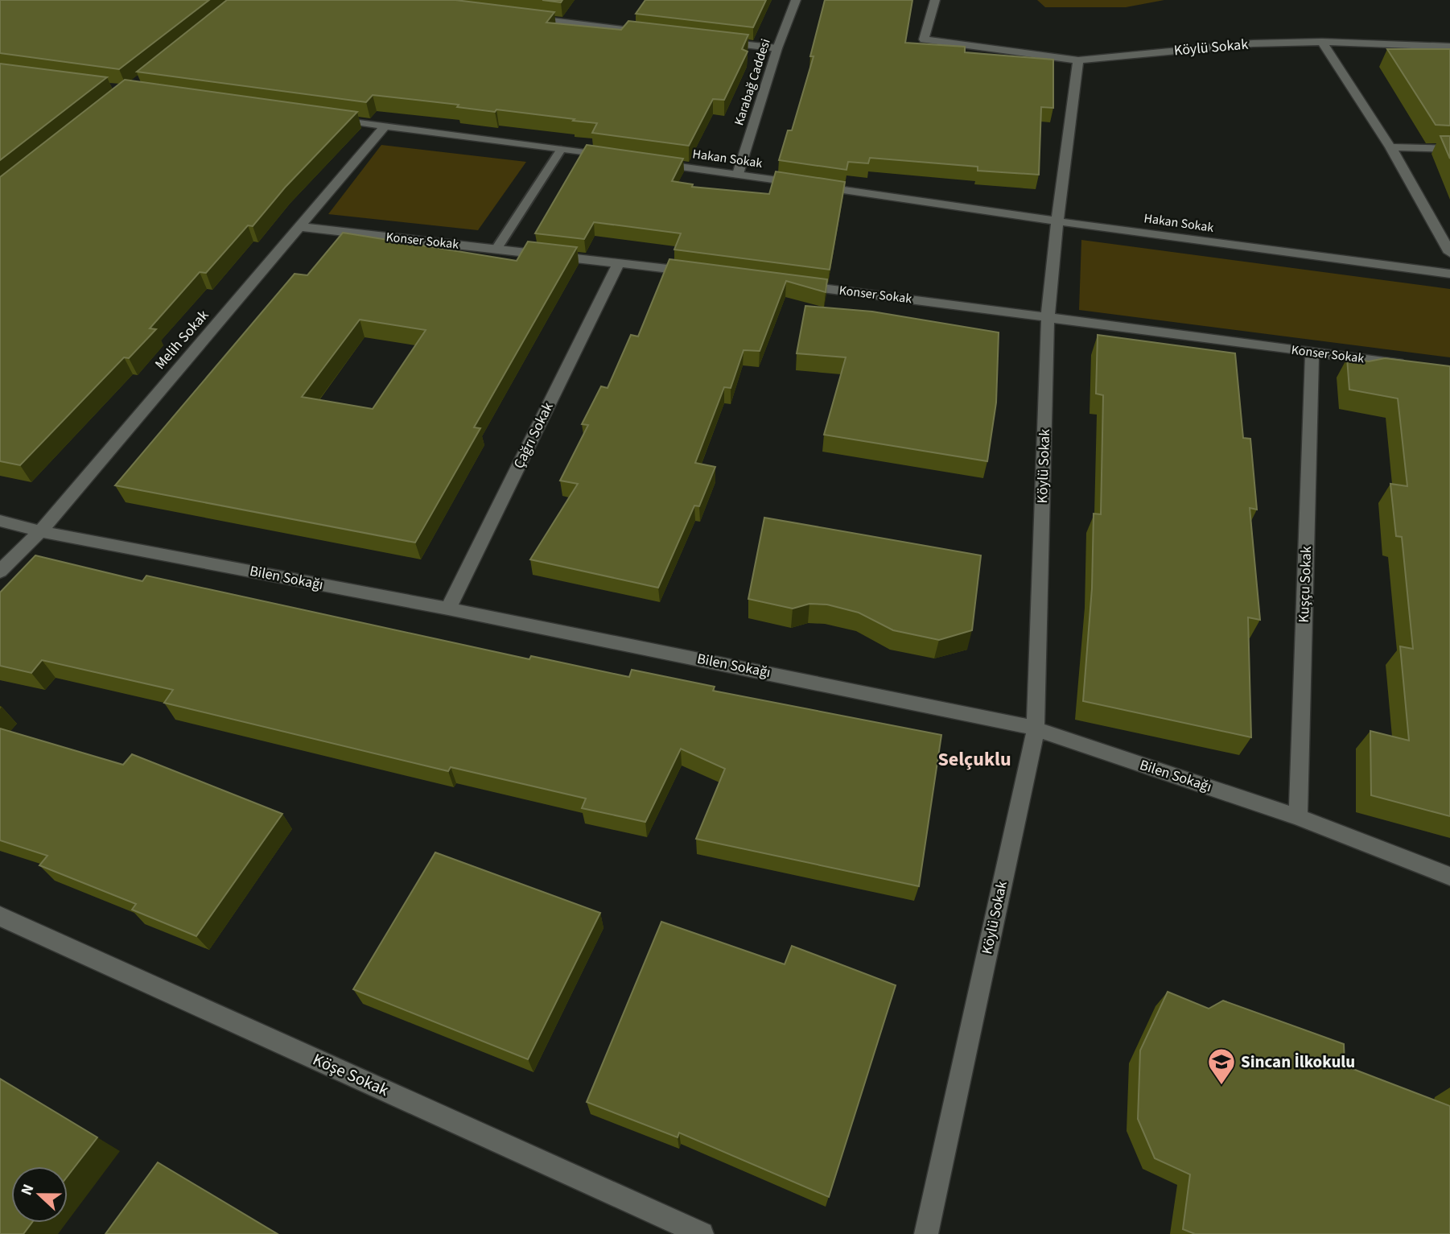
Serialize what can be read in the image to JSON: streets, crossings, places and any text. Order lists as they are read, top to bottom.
{
  "streets": {
    "street": [
      "Köylü Sokak",
      "Karabağ Caddesi",
      "Hakan Sokak",
      "Konser Sokak",
      "Melih Sokak",
      "Çağrı Sokak",
      "Bilen Sokağı",
      "Kuşçu Sokak",
      "Köşe Sokak"
    ]
  },
  "crossings": [
    ["Köylü Sokak", "Hakan Sokak"],
    ["Köylü Sokak", "Konser Sokak"],
    ["Köylü Sokak", "Bilen Sokağı"],
    ["Karabağ Caddesi", "Hakan Sokak"],
    ["Konser Sokak", "Melih Sokak"],
    ["Konser Sokak", "Çağrı Sokak"],
    ["Konser Sokak", "Kuşçu Sokak"],
    ["Melih Sokak", "Bilen Sokağı"],
    ["Çağrı Sokak", "Bilen Sokağı"],
    ["Bilen Sokağı", "Kuşçu Sokak"]
  ],
  "districts": ["Selçuklu"],
  "places": {
    "school or university": ["Sincan İlkokulu"]
  },
  "north": "left"
}
